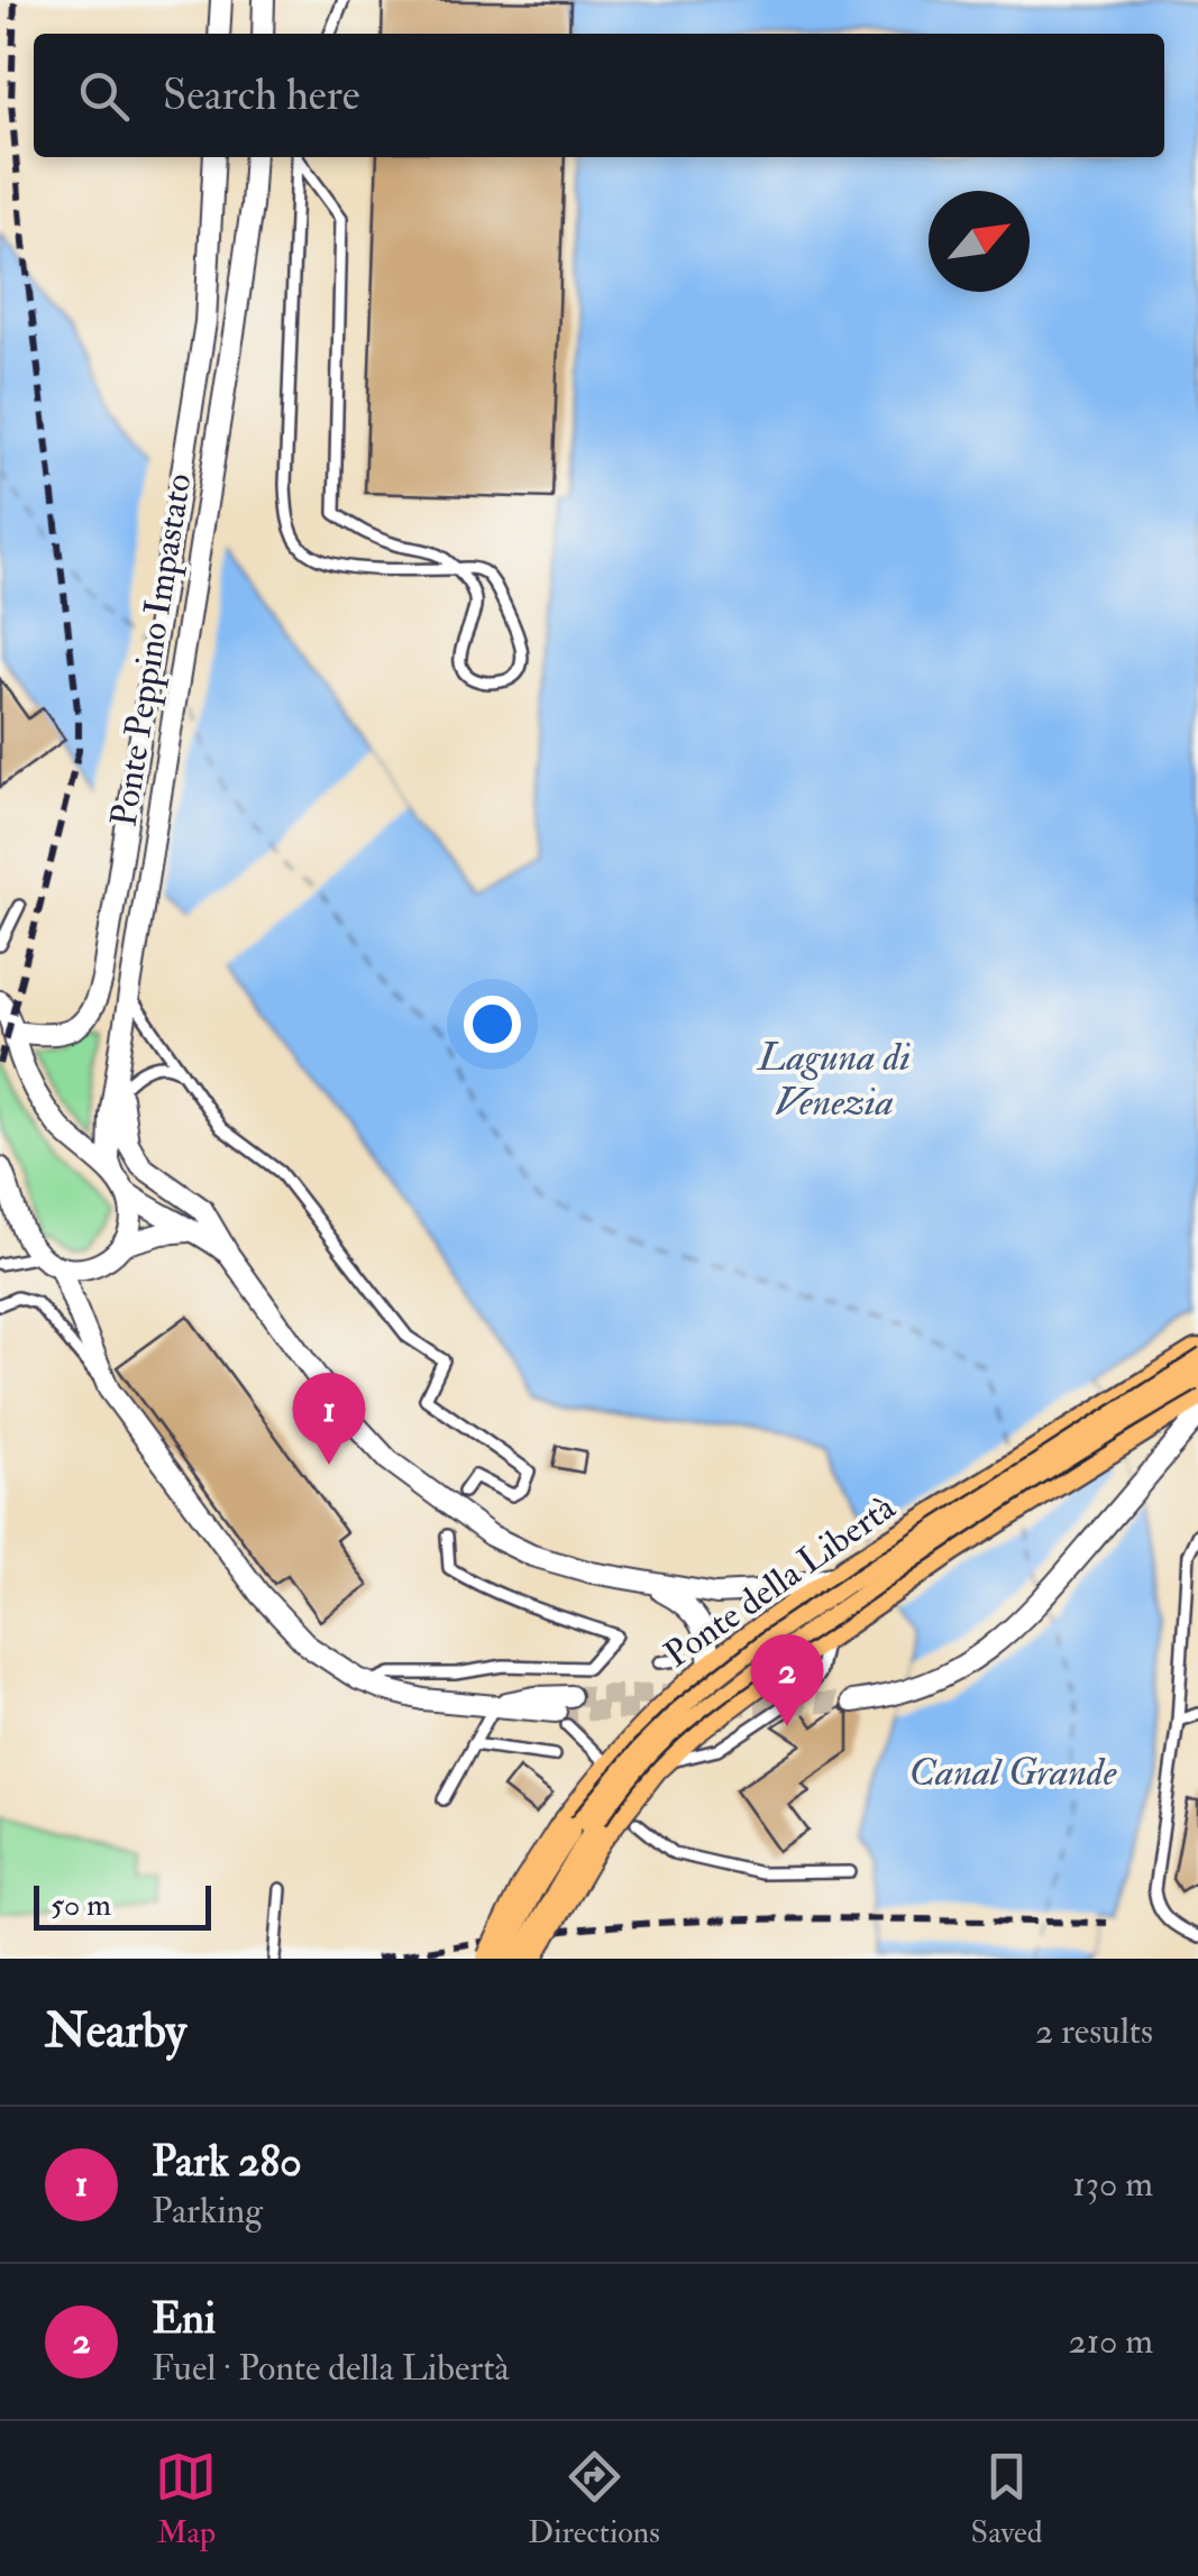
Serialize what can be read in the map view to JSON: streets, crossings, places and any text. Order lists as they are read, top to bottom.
{
  "streets": {
    "highway": ["Ponte della Libertà"],
    "street": ["Ponte Peppino Impastato"]
  },
  "water": ["Laguna di Venezia", "Canal Grande"],
  "scale_bar": "50 m",
  "north": "top right",
  "page": {
    "search": "Search here",
    "pins": ["1", "2"],
    "scale": "50 m",
    "heading": ["Nearby", "2 results"],
    "list": [
      {
        "mark": "1",
        "name": "Park 280",
        "note": "Parking",
        "value": "130 m"
      },
      {
        "mark": "2",
        "name": "Eni",
        "note": "Fuel · Ponte della Libertà",
        "value": "210 m"
      }
    ],
    "nav": ["Map", "Directions", "Saved"]
  }
}
